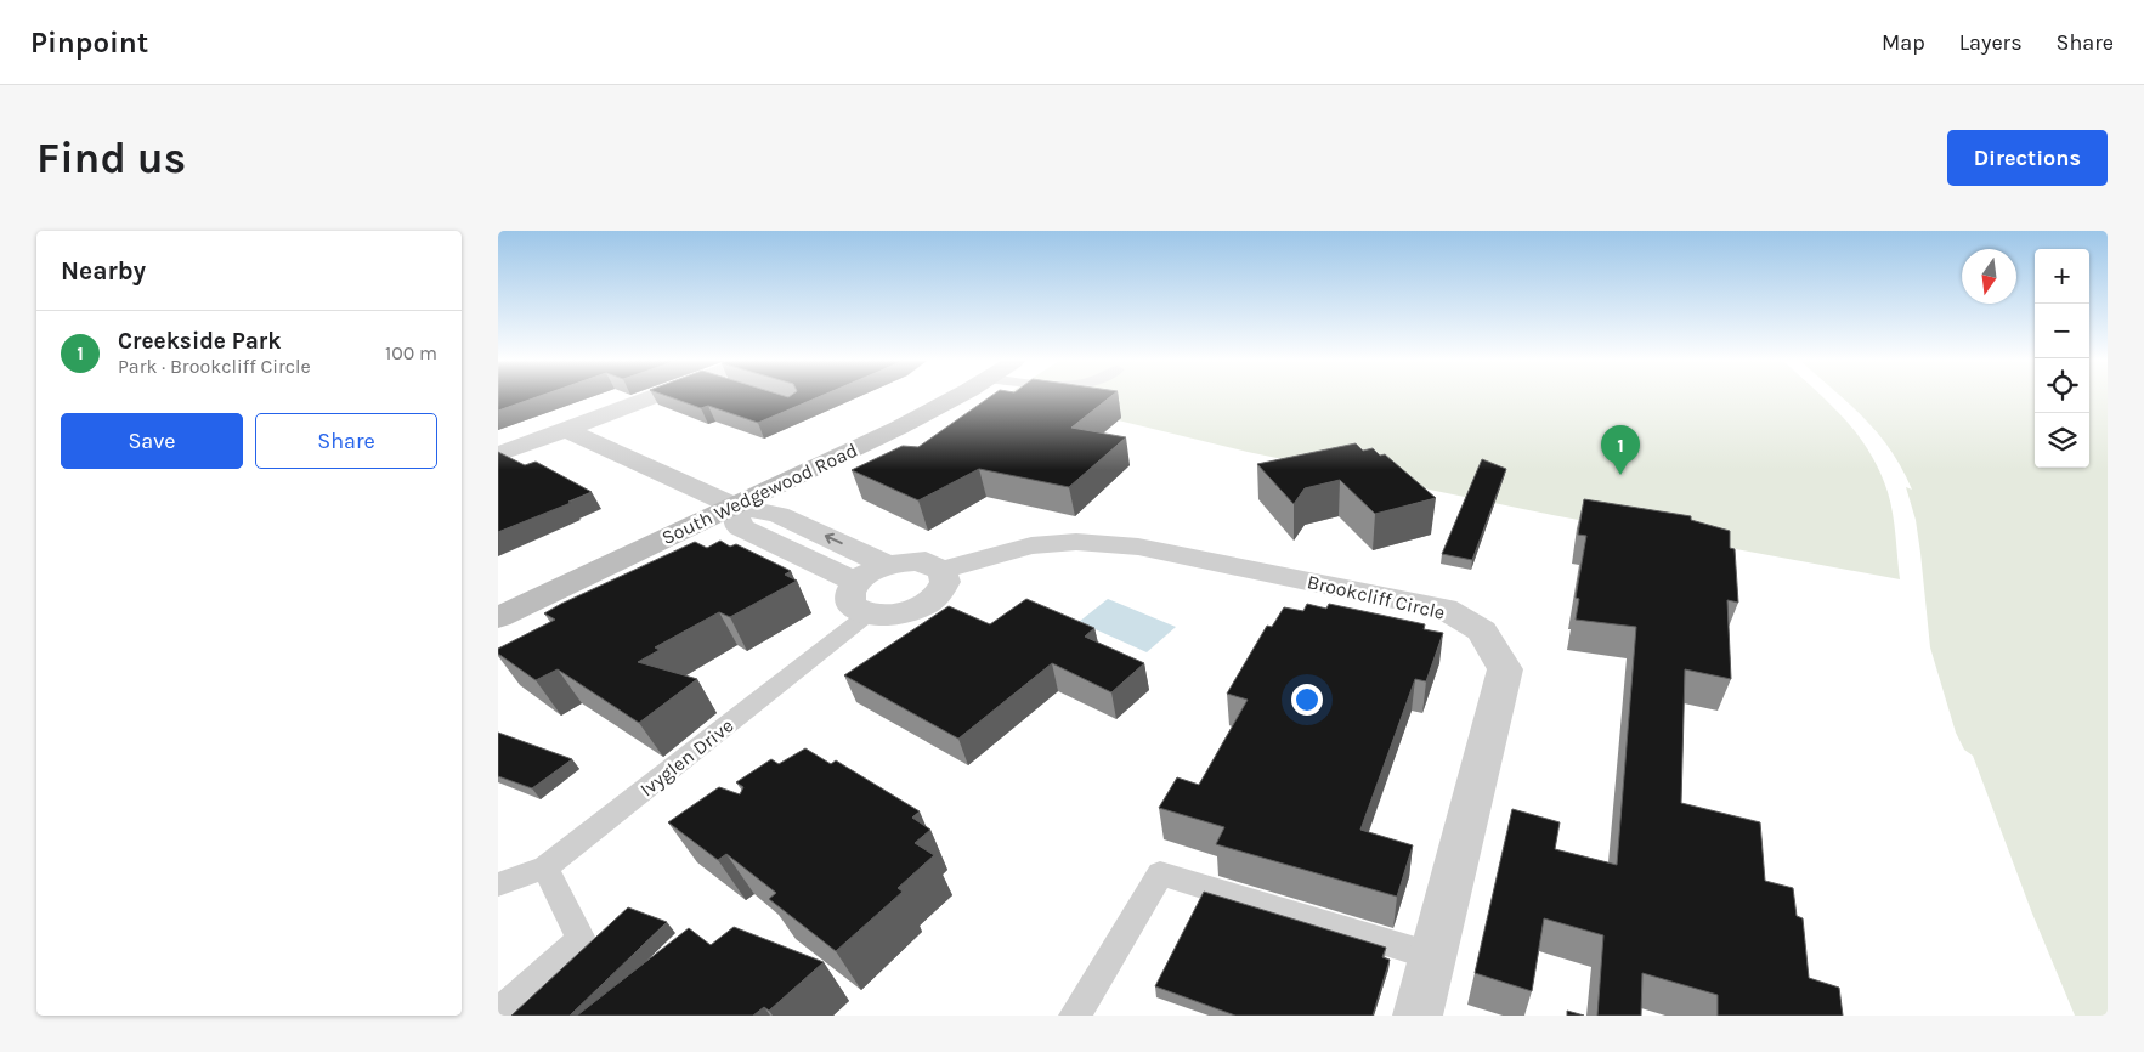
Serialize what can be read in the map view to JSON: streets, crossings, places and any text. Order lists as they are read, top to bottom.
{
  "streets": {
    "street": ["South Wedgewood Road", "Brookcliff Circle"],
    "lane": ["Ivyglen Drive"]
  },
  "north": "bottom",
  "page": {
    "header": "Pinpoint",
    "nav": ["Map", "Layers", "Share"],
    "buttons": [
      "Directions",
      ["Save", "Share"]
    ],
    "title": "Find us",
    "heading": "Nearby",
    "map_buttons": ["+", "−"],
    "list": [
      {
        "mark": "1",
        "name": "Creekside Park",
        "note": "Park · Brookcliff Circle",
        "value": "100 m"
      }
    ],
    "pins": "1"
  }
}
